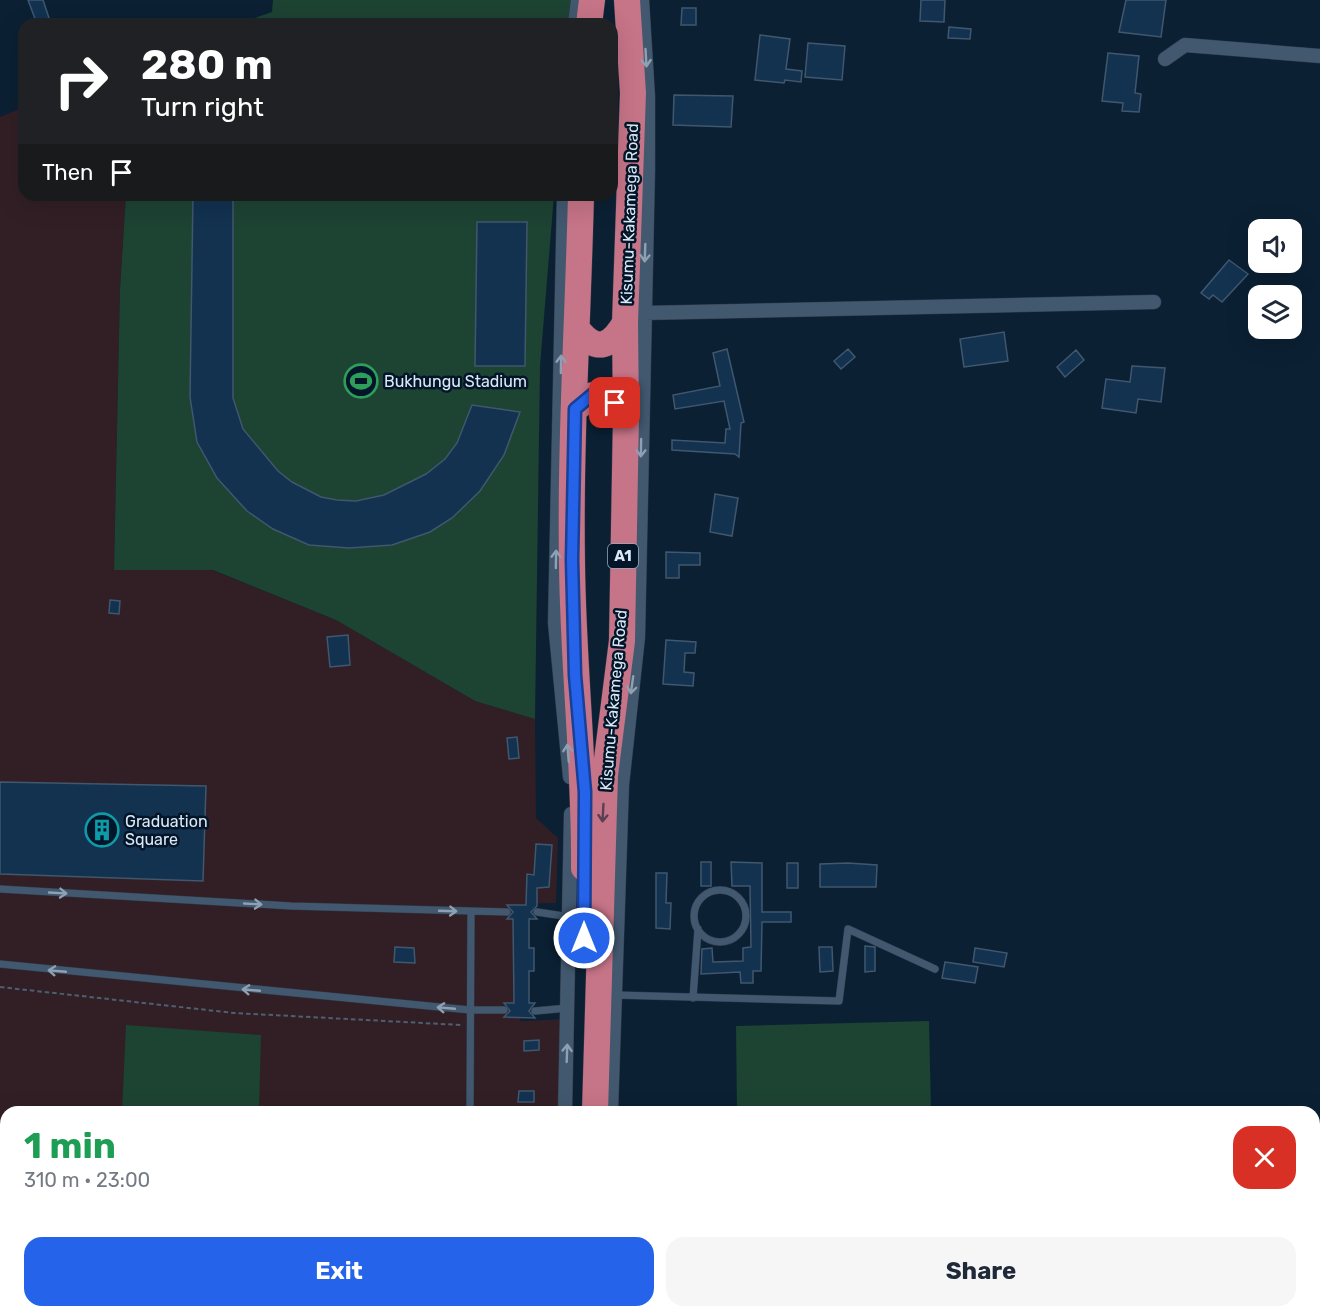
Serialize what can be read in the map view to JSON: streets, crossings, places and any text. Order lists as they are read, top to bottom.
{
  "streets": {
    "highway": ["Kisumu-Kakamega Road", "A1"]
  },
  "places": {
    "sports": ["Bukhungu Stadium"],
    "building": ["Graduation Square"]
  },
  "page": {
    "turn": ["280 m", "Turn right"],
    "then": "Then",
    "heading": ["1 min", "310 m · 23:00"],
    "buttons": ["Exit", "Share"]
  }
}
